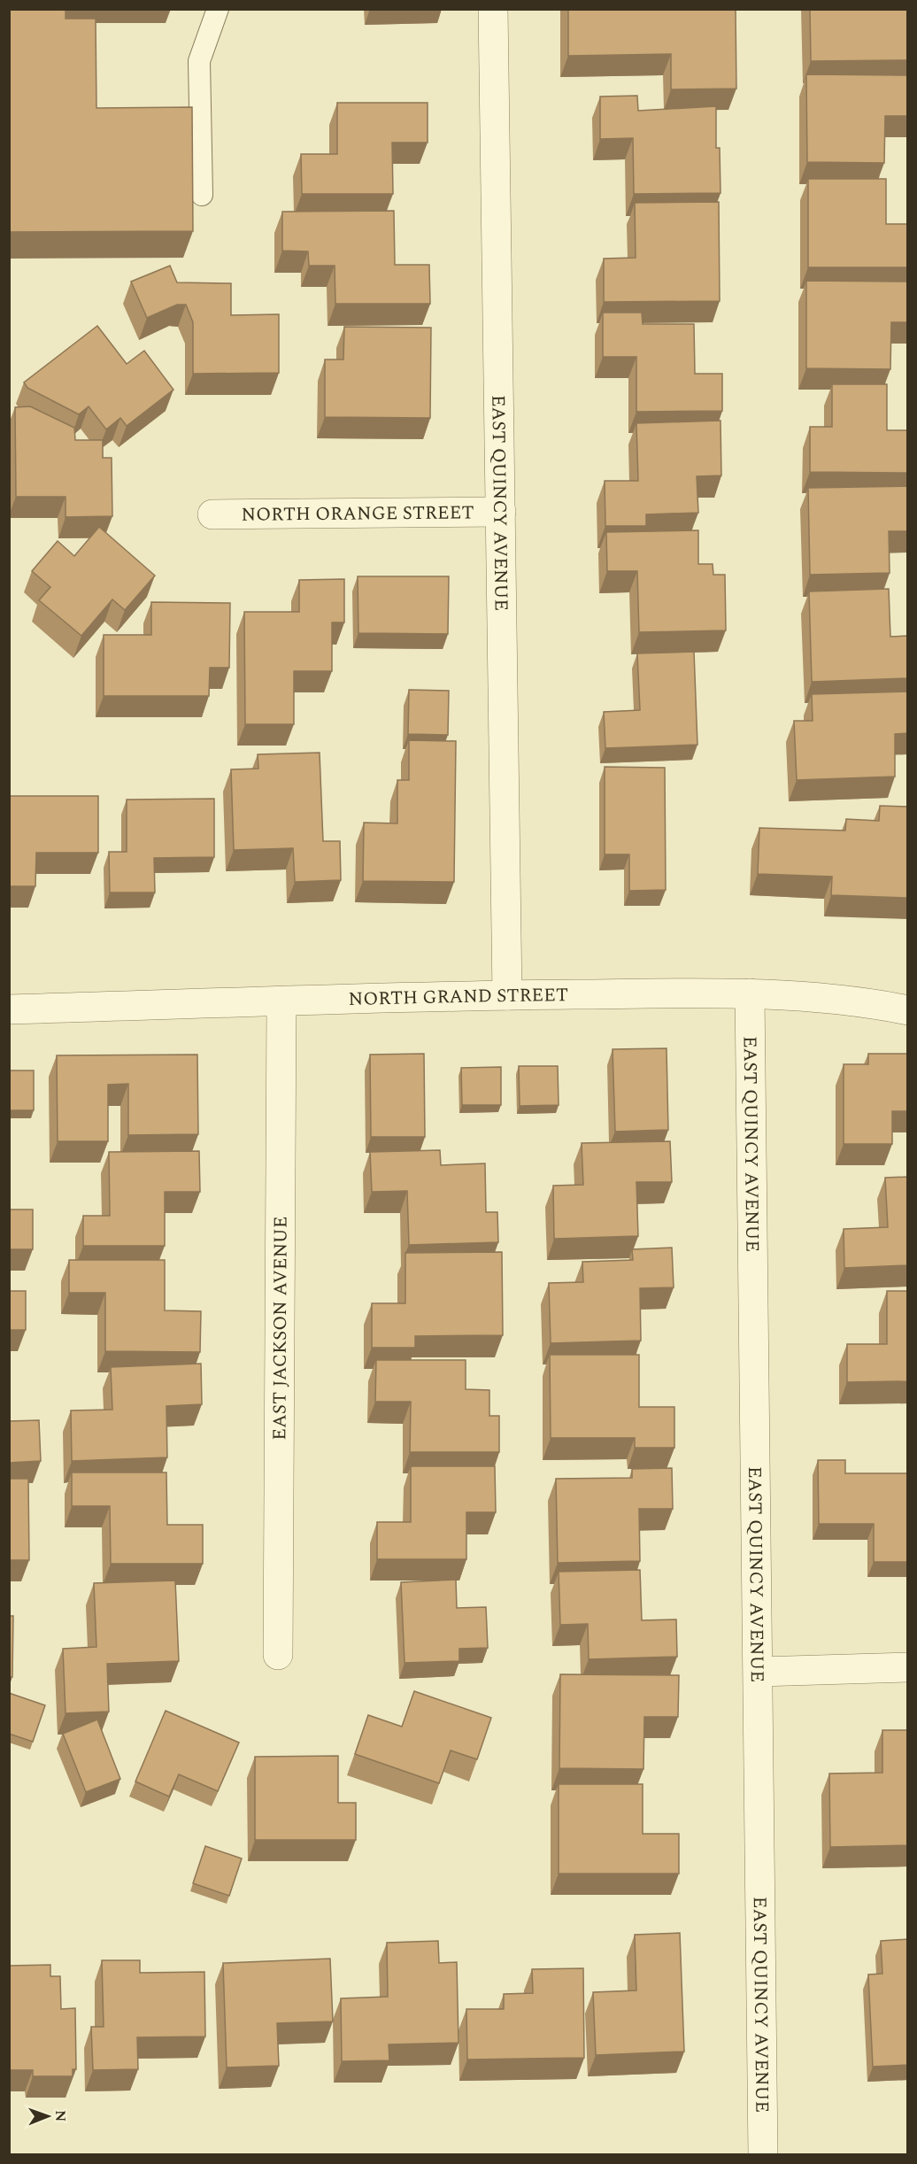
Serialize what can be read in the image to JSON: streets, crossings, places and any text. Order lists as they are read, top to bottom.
{
  "streets": {
    "street": [
      "EAST QUINCY AVENUE",
      "NORTH ORANGE STREET",
      "NORTH GRAND STREET",
      "EAST JACKSON AVENUE"
    ]
  },
  "crossings": [
    ["EAST QUINCY AVENUE", "NORTH ORANGE STREET"],
    ["EAST QUINCY AVENUE", "NORTH GRAND STREET"],
    ["NORTH GRAND STREET", "EAST JACKSON AVENUE"]
  ],
  "north": "right"
}
